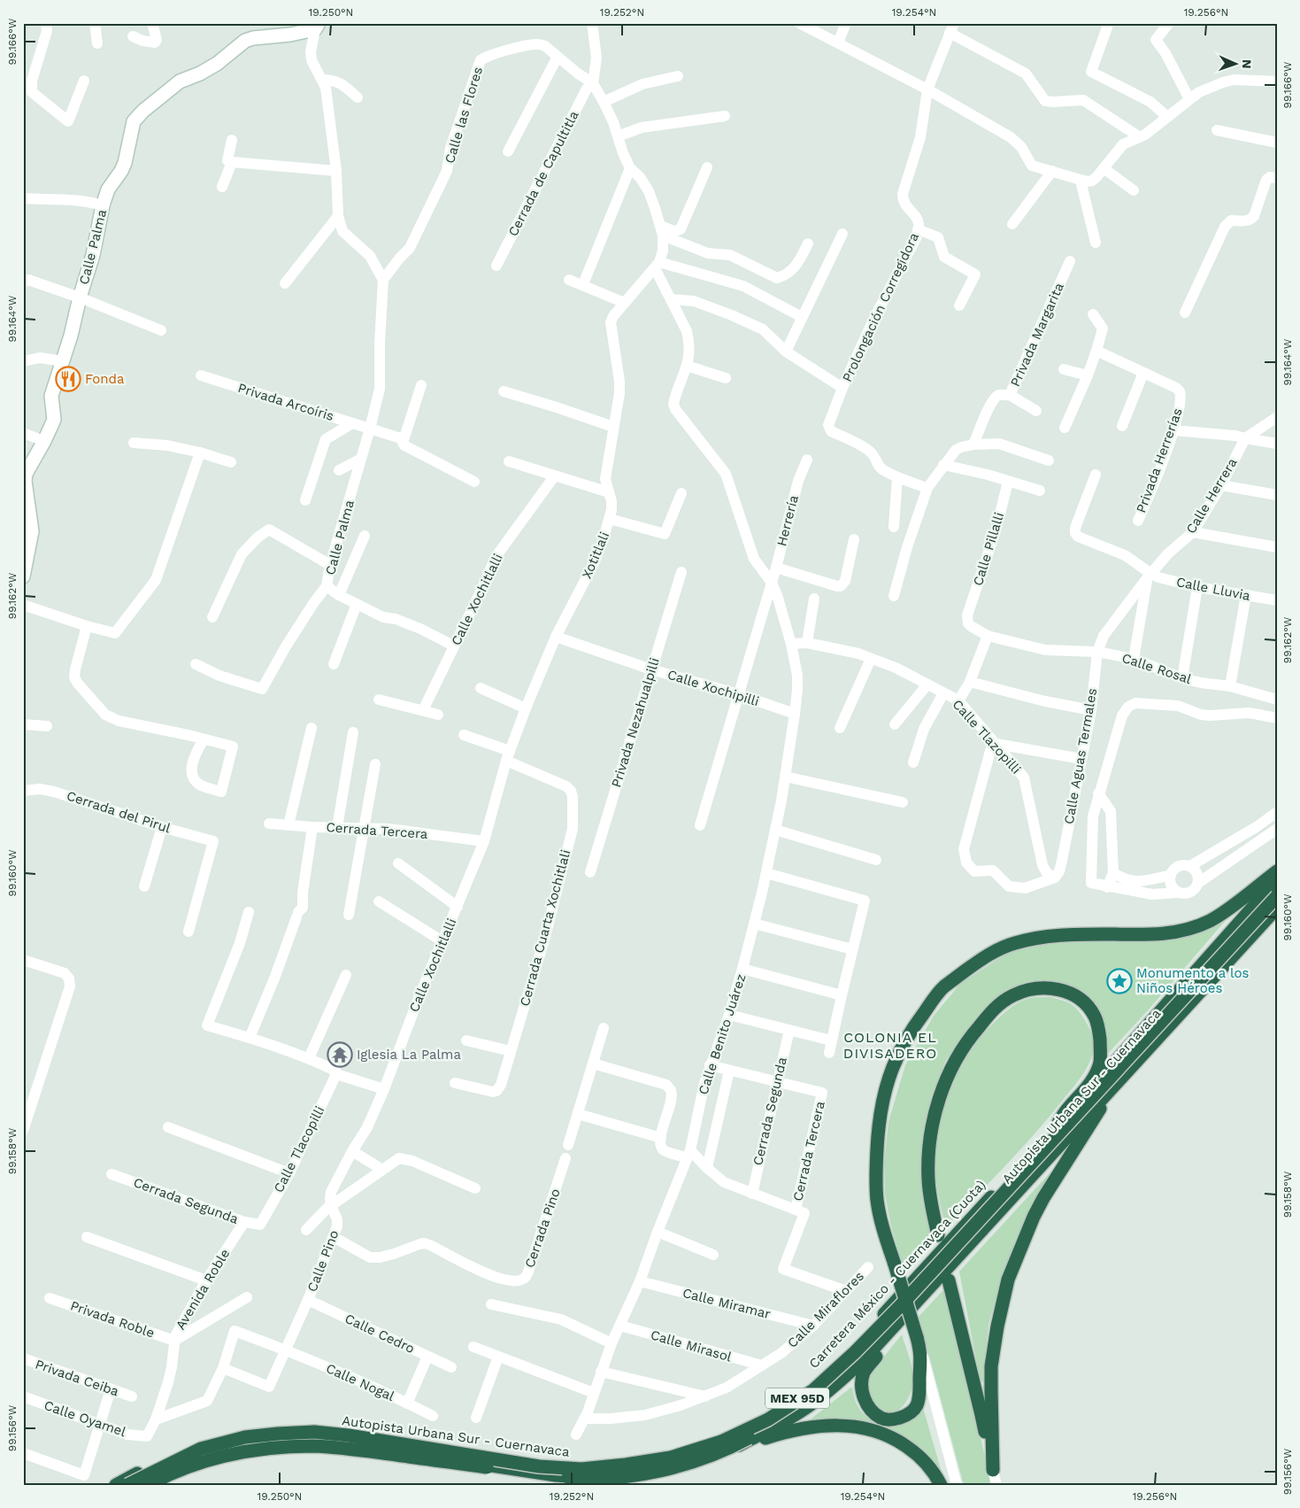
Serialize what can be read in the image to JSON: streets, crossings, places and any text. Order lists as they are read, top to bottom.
{
  "streets": {
    "highway": ["Autopista Urbana Sur - Cuernavaca", "Carretera México - Cuernavaca (Cuota)", "MEX 95D"],
    "street": [
      "Calle las Flores",
      "Cerrada de Capultitla",
      "Calle Palma",
      "Prolongación Corregidora",
      "Privada Margarita",
      "Privada Arcoíris",
      "Privada Herrerías",
      "Calle Herrera",
      "Herrería",
      "Calle Pillalli",
      "Xotitlali",
      "Calle Lluvia",
      "Calle Xochitlalli",
      "Calle Rosal",
      "Calle Xochipilli",
      "Privada Nezahualpilli",
      "Calle Tlazopilli",
      "Calle Aguas Termales",
      "Cerrada del Pirul",
      "Cerrada Tercera",
      "Cerrada Cuarta Xochitlali",
      "Calle Benito Juárez",
      "Cerrada Segunda",
      "Calle Tlacopilli",
      "Cerrada Pino",
      "Calle Pino",
      "Avenida Roble",
      "Calle Miramar",
      "Calle Miraflores",
      "Privada Roble",
      "Calle Cedro",
      "Calle Mirasol",
      "Privada Ceiba",
      "Calle Nogal",
      "Calle Oyamel"
    ]
  },
  "crossings": [
    ["Calle las Flores", "Cerrada de Capultitla"],
    ["Calle las Flores", "Calle Palma"],
    ["Calle Palma", "Privada Arcoíris"],
    ["Calle Palma", "Calle Xochitlalli"],
    ["Calle Herrera", "Calle Lluvia"],
    ["Calle Herrera", "Calle Rosal"],
    ["Calle Herrera", "Calle Aguas Termales"],
    ["Herrería", "Calle Xochipilli"],
    ["Calle Pillalli", "Calle Rosal"],
    ["Xotitlali", "Calle Xochitlalli"],
    ["Xotitlali", "Calle Xochipilli"],
    ["Xotitlali", "Cerrada Tercera"],
    ["Xotitlali", "Cerrada Cuarta Xochitlali"],
    ["Calle Xochitlalli", "Cerrada Tercera"],
    ["Calle Xochitlalli", "Calle Pino"],
    ["Calle Rosal", "Calle Aguas Termales"],
    ["Calle Xochipilli", "Privada Nezahualpilli"],
    ["Calle Xochipilli", "Calle Benito Juárez"],
    ["Calle Tlazopilli", "Calle Aguas Termales"],
    ["Calle Tlazopilli", "Calle Benito Juárez"],
    ["Cerrada Tercera", "Cerrada Segunda"],
    ["Cerrada Tercera", "Calle Miraflores"],
    ["Calle Benito Juárez", "Calle Miramar"],
    ["Calle Benito Juárez", "Calle Miraflores"],
    ["Calle Benito Juárez", "Calle Mirasol"],
    ["Autopista Urbana Sur - Cuernavaca", "MEX 95D"],
    ["Cerrada Segunda", "Calle Tlacopilli"],
    ["Cerrada Segunda", "Avenida Roble"],
    ["Cerrada Pino", "Calle Pino"],
    ["Calle Pino", "Calle Cedro"],
    ["Calle Pino", "Calle Nogal"],
    ["Avenida Roble", "Privada Roble"],
    ["Avenida Roble", "Calle Oyamel"],
    ["Calle Miramar", "Calle Miraflores"],
    ["Calle Miraflores", "Calle Mirasol"]
  ],
  "districts": ["COLONIA EL DIVISADERO"],
  "places": {
    "restaurant": ["Fonda"],
    "place": ["Monumento a los Niños Héroes"],
    "temple": ["Iglesia La Palma"]
  },
  "north": "right",
  "coordinates": [
    "19.250°N",
    "19.252°N",
    "19.254°N",
    "19.256°N",
    "99.166°W",
    "99.164°W",
    "99.162°W",
    "99.160°W",
    "99.158°W",
    "99.156°W"
  ]
}
